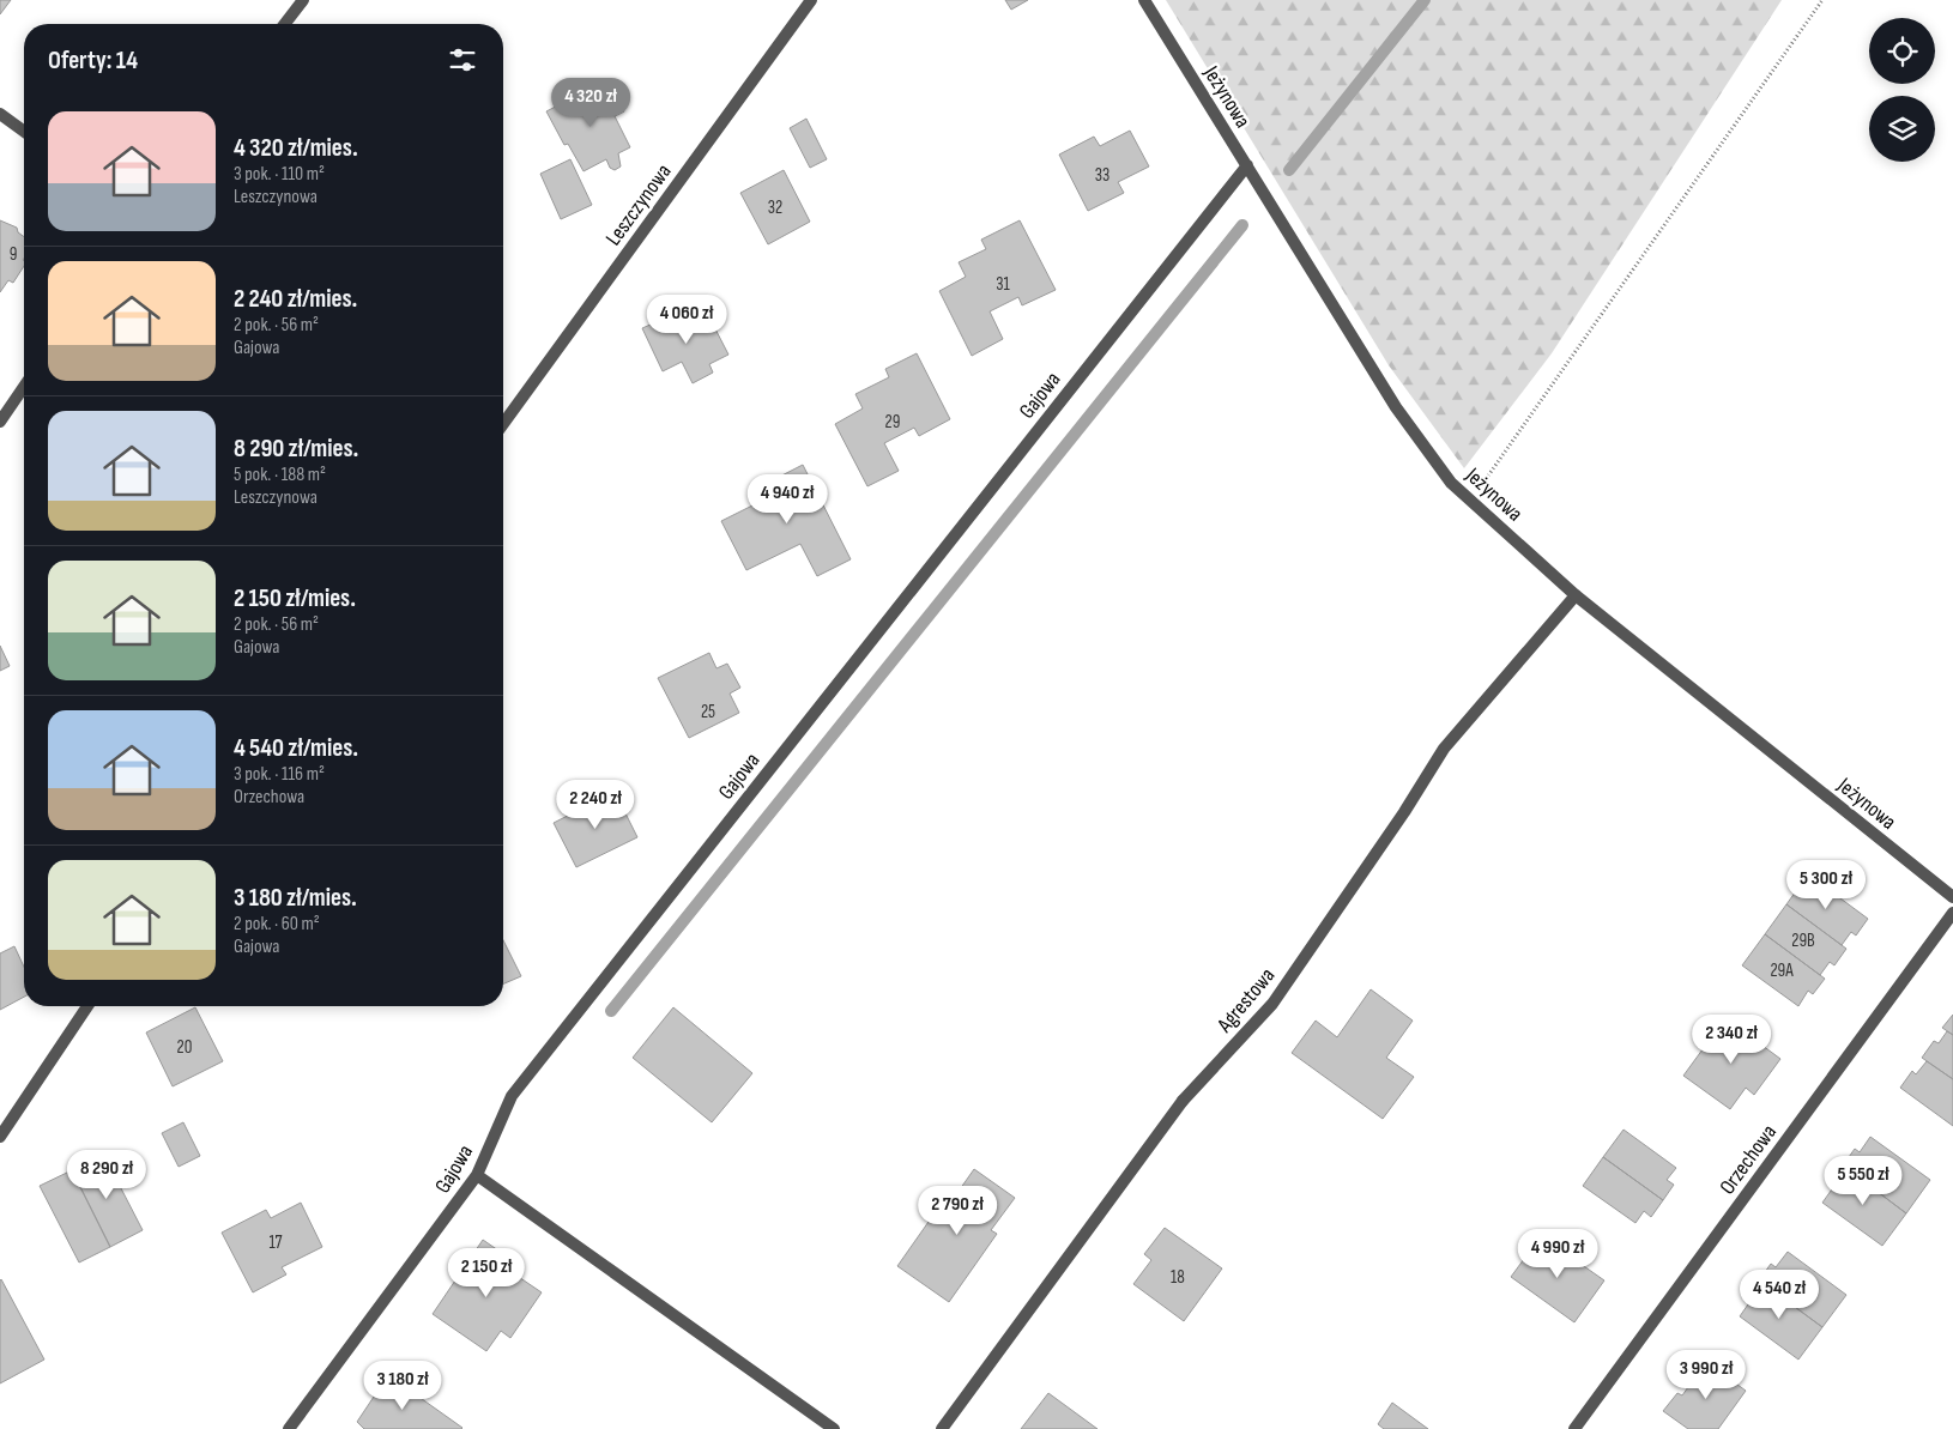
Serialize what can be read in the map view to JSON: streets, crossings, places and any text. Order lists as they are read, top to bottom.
{
  "streets": {
    "street": [
      "Jeżynowa",
      "Leszczynowa",
      "Gajowa",
      "Agrestowa",
      "Orzechowa"
    ]
  },
  "crossings": [
    ["Jeżynowa", "Gajowa"],
    ["Jeżynowa", "Agrestowa"]
  ],
  "house_numbers": [
    "33",
    "32",
    "9",
    "31",
    "29",
    "25",
    "29B",
    "29A",
    "20",
    "17",
    "18"
  ],
  "page": {
    "heading": "Oferty: 14",
    "price": [
      "4 320 zł",
      "4 060 zł",
      "4 940 zł",
      "2 240 zł",
      "5 300 zł",
      "2 340 zł",
      "8 290 zł",
      "5 550 zł",
      "2 790 zł",
      "4 990 zł",
      "2 150 zł",
      "4 540 zł",
      "3 990 zł",
      "3 180 zł"
    ],
    "list": [
      {
        "name": "4 320 zł/mies.",
        "note": "3 pok. · 110 m² · Leszczynowa"
      },
      {
        "name": "2 240 zł/mies.",
        "note": "2 pok. · 56 m² · Gajowa"
      },
      {
        "name": "8 290 zł/mies.",
        "note": "5 pok. · 188 m² · Leszczynowa"
      },
      {
        "name": "2 150 zł/mies.",
        "note": "2 pok. · 56 m² · Gajowa"
      },
      {
        "name": "4 540 zł/mies.",
        "note": "3 pok. · 116 m² · Orzechowa"
      },
      {
        "name": "3 180 zł/mies.",
        "note": "2 pok. · 60 m² · Gajowa"
      }
    ]
  }
}
